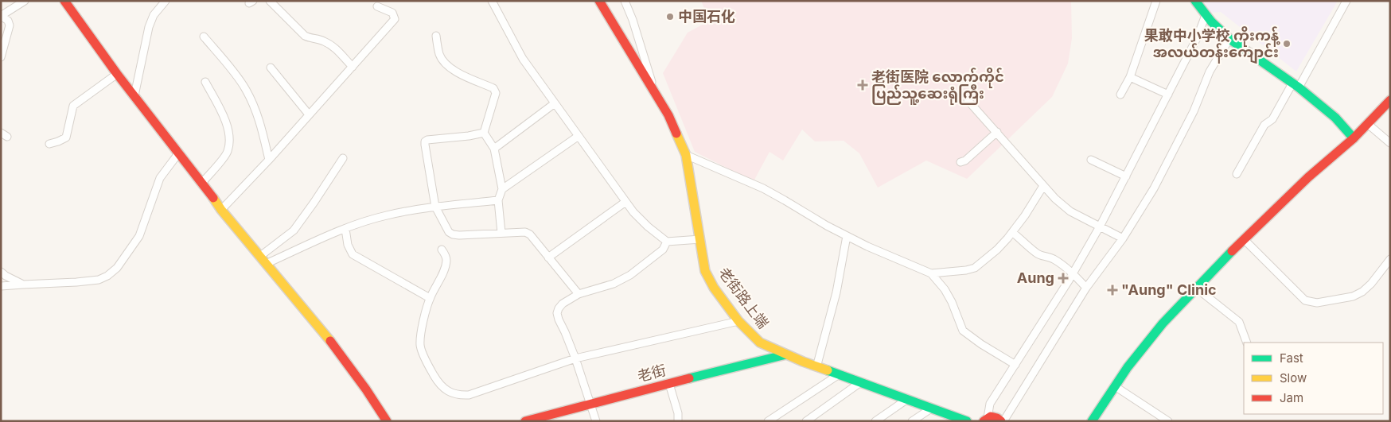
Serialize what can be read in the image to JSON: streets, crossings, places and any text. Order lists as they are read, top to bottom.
{
  "streets": {
    "main road": ["老街路上端", "老街"]
  },
  "crossings": [
    ["老街路上端", "老街"]
  ],
  "places": {
    "other": ["中国石化", "果敢中小学校 ကိုးကန့် အလယ်တန်းကျောင်း"],
    "health": ["老街医院 လောက်ကိုင် ပြည်သူ့ဆေးရုံကြီး", "Aung", "\"Aung\" Clinic"]
  },
  "legend": ["Fast", "Slow", "Jam"]
}
